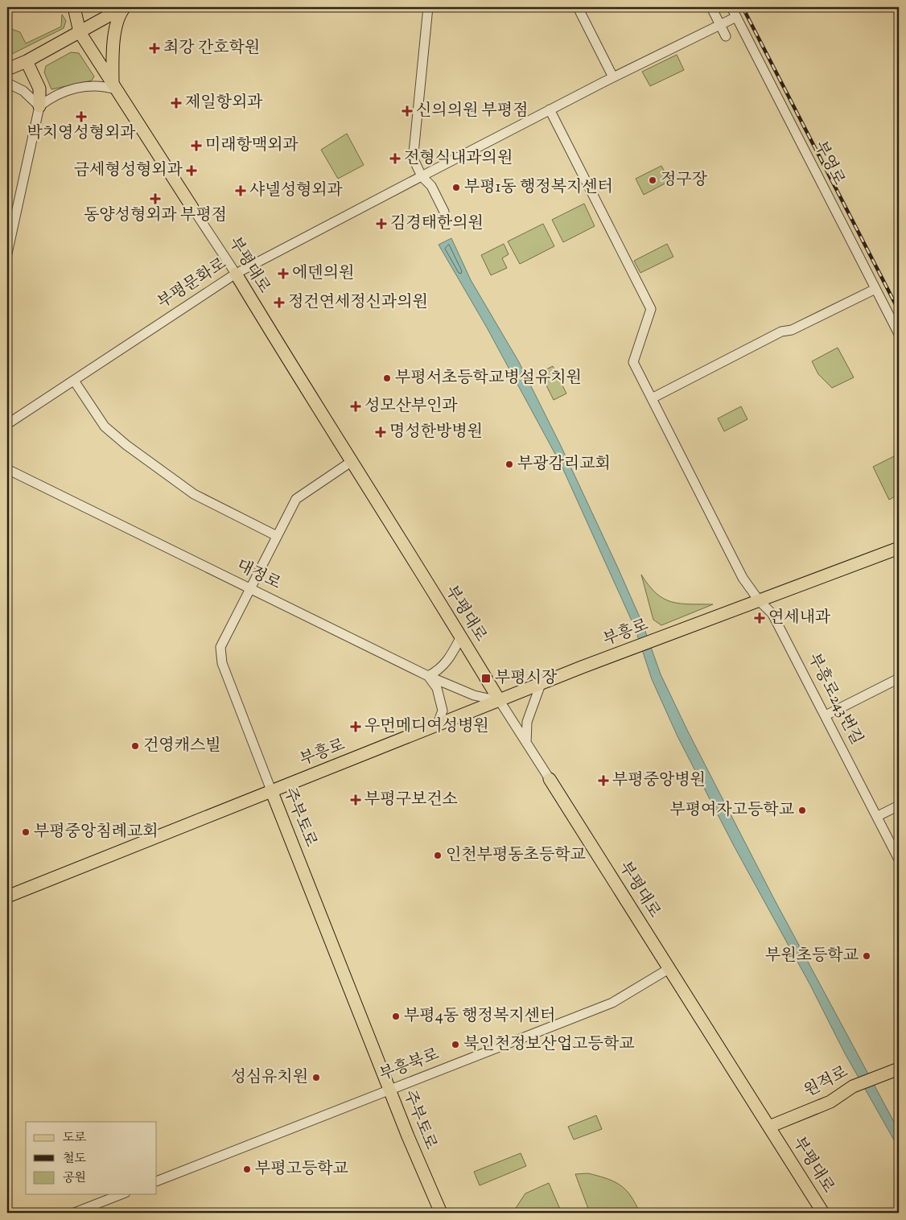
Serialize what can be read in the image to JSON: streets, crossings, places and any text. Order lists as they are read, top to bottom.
{
  "streets": {
    "main road": [
      "부평대로",
      "부흥로",
      "주부토로",
      "원적로"
    ],
    "street": [
      "부영로",
      "부평문화로",
      "대정로",
      "부흥로243번길",
      "부흥북로"
    ]
  },
  "crossings": [
    ["부영로", "부평문화로"],
    ["부평대로", "부평문화로"],
    ["부평대로", "대정로"],
    ["부평대로", "부흥로"],
    ["부평대로", "주부토로"],
    ["부평대로", "부흥북로"],
    ["부평대로", "원적로"],
    ["부평문화로", "부흥로243번길"],
    ["대정로", "부흥로"],
    ["대정로", "주부토로"],
    ["부흥로", "부흥로243번길"],
    ["부흥로", "주부토로"],
    ["주부토로", "부흥북로"]
  ],
  "places": {
    "health": [
      "최강 간호학원",
      "제일항외과",
      "신의의원 부평점",
      "박치영성형외과",
      "미래항맥외과",
      "전형식내과의원",
      "금세형성형외과",
      "샤넬성형외과",
      "동양성형외과 부평점",
      "김경태한의원",
      "에덴의원",
      "정건연세정신과의원",
      "성모산부인과",
      "명성한방병원",
      "연세내과",
      "우먼메디여성병원",
      "부평중앙병원",
      "부평구보건소"
    ],
    "other": [
      "정구장",
      "부평1동 행정복지센터",
      "부평서초등학교병설유치원",
      "부광감리교회",
      "건영캐스빌",
      "부평여자고등학교",
      "부평중앙침례교회",
      "인천부평동초등학교",
      "부원초등학교",
      "부평4동 행정복지센터",
      "북인천정보산업고등학교",
      "성심유치원",
      "부평고등학교"
    ],
    "transit": ["부평시장"]
  },
  "legend": ["도로", "철도", "공원"]
}
